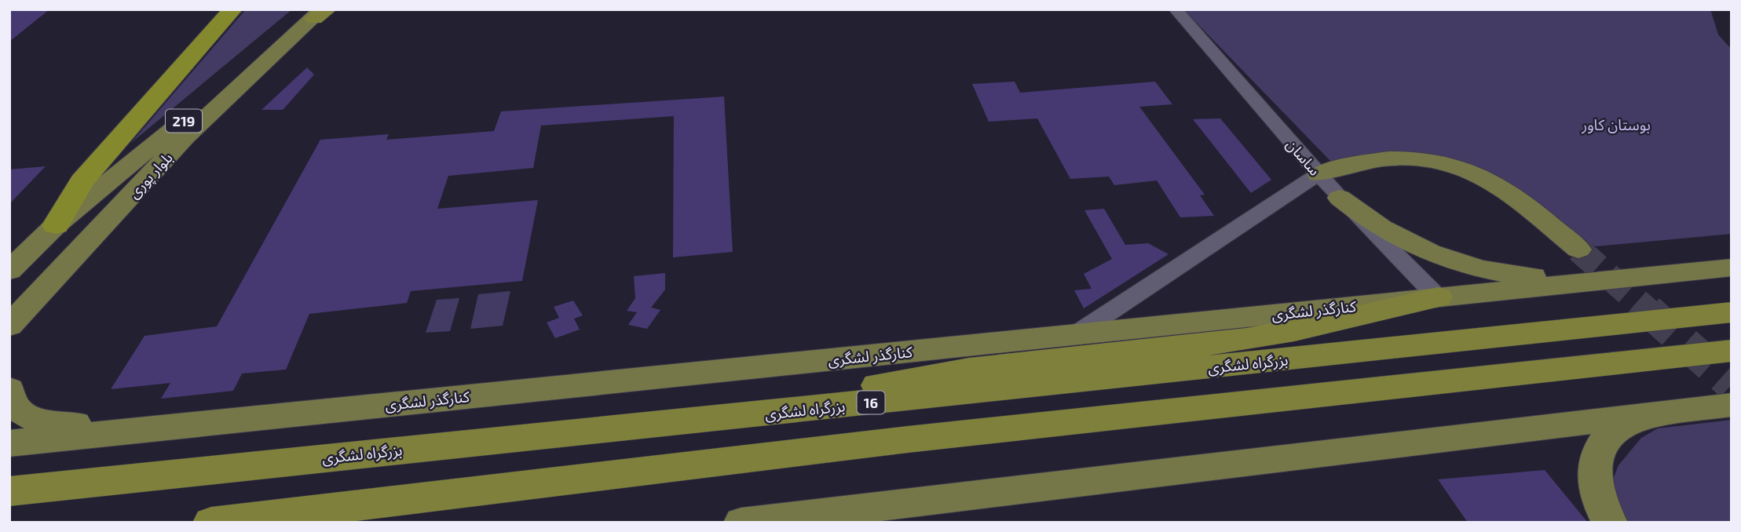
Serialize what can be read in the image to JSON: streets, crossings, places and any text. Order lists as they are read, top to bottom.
{
  "streets": {
    "highway": ["بزرگراه لشگری", "16"],
    "main road": ["219", "بلوار پوری", "کنارگذر لشگری"],
    "street": ["ساسان"]
  },
  "crossings": [
    ["ساسان", "کنارگذر لشگری"]
  ],
  "parks": ["بوستان کاور"]
}
